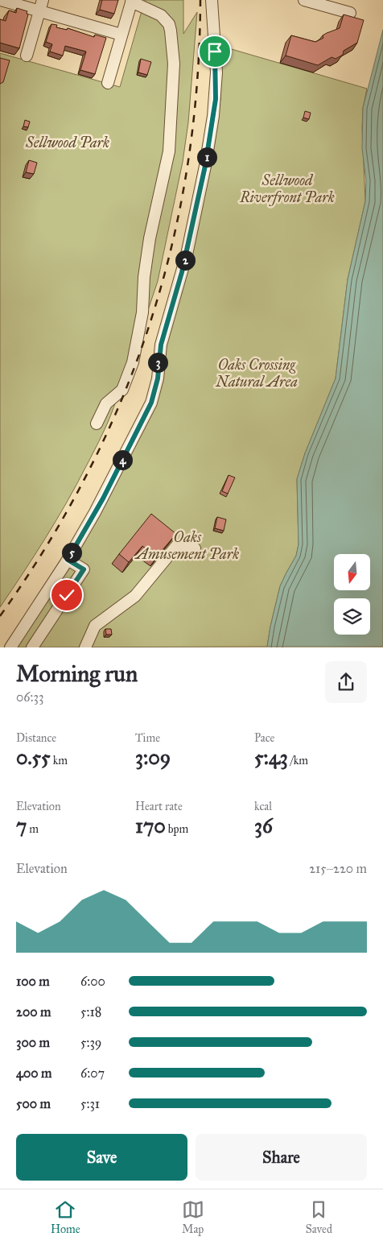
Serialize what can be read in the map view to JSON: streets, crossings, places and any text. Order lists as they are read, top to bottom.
{
  "parks": [
    "Sellwood Park",
    "Sellwood Riverfront Park",
    "Oaks Crossing Natural Area",
    "Oaks Amusement Park"
  ],
  "north": "bottom",
  "page": {
    "pins": [
      "1",
      "2",
      "3",
      "4",
      "5"
    ],
    "heading": ["Morning run", "06:33"],
    "stats": [
      ["Distance", "0.55 km"],
      ["Time", "3:09"],
      ["Pace", "5:43 /km"],
      ["Elevation", "7 m"],
      ["Heart rate", "170 bpm"],
      ["kcal", "36"]
    ],
    "chart": ["Elevation", "215–220 m"],
    "list": [
      {
        "name": "100 m",
        "note": "6:00"
      },
      {
        "name": "200 m",
        "note": "5:18"
      },
      {
        "name": "300 m",
        "note": "5:39"
      },
      {
        "name": "400 m",
        "note": "6:07"
      },
      {
        "name": "500 m",
        "note": "5:31"
      }
    ],
    "buttons": ["Save", "Share"],
    "tabs": ["Home", "Map", "Saved"]
  }
}
